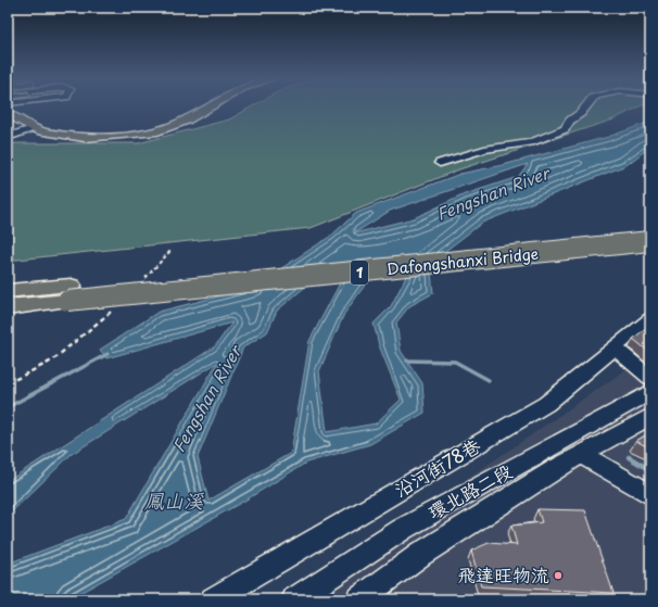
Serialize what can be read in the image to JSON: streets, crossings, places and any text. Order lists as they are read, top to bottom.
{
  "streets": {
    "highway": ["Dafongshanxi Bridge", "1"],
    "street": ["沿河街78巷", "環北路二段"]
  },
  "crossings": [
    ["Dafongshanxi Bridge", "1"]
  ],
  "water": ["Fengshan River", "鳳山溪"],
  "places": ["飛達旺物流"]
}
